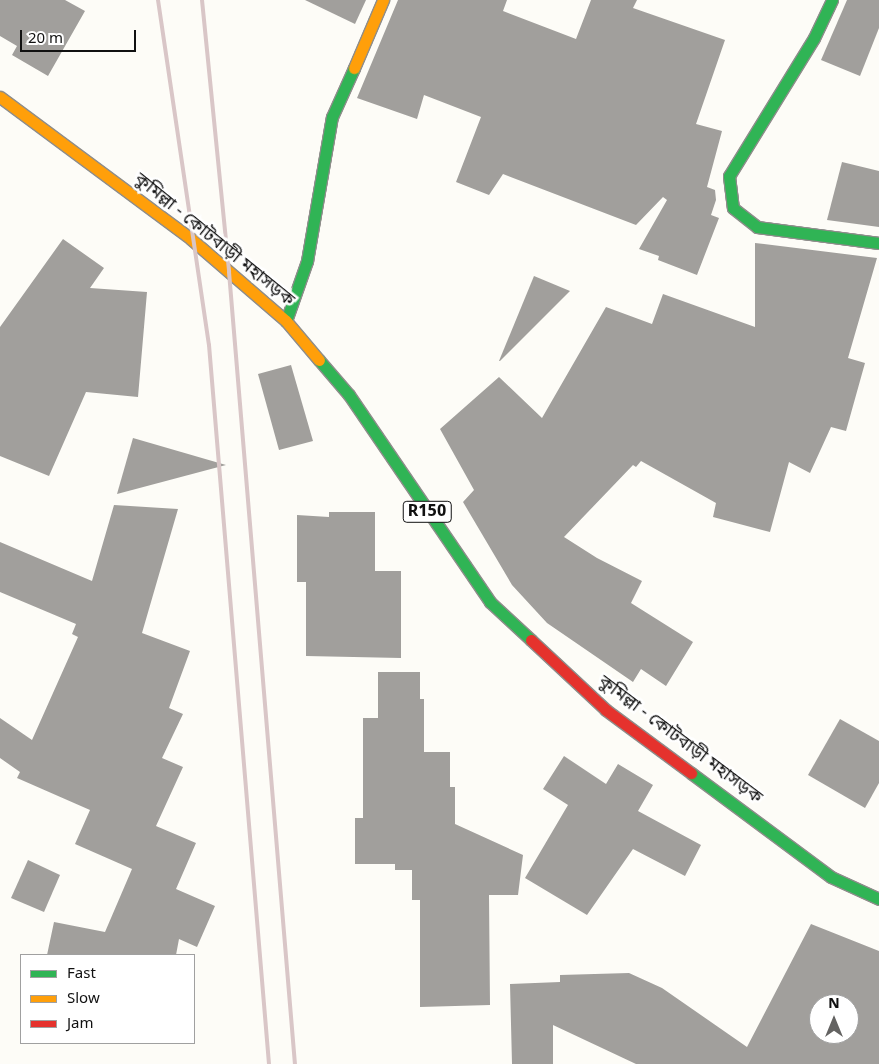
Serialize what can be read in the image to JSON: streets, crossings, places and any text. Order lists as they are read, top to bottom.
{
  "streets": {
    "main road": ["কুমিল্লা - কোটবাড়ী মহাসড়ক", "R150"]
  },
  "legend": ["Fast", "Slow", "Jam"],
  "scale_bar": "20 m",
  "north": "top"
}
